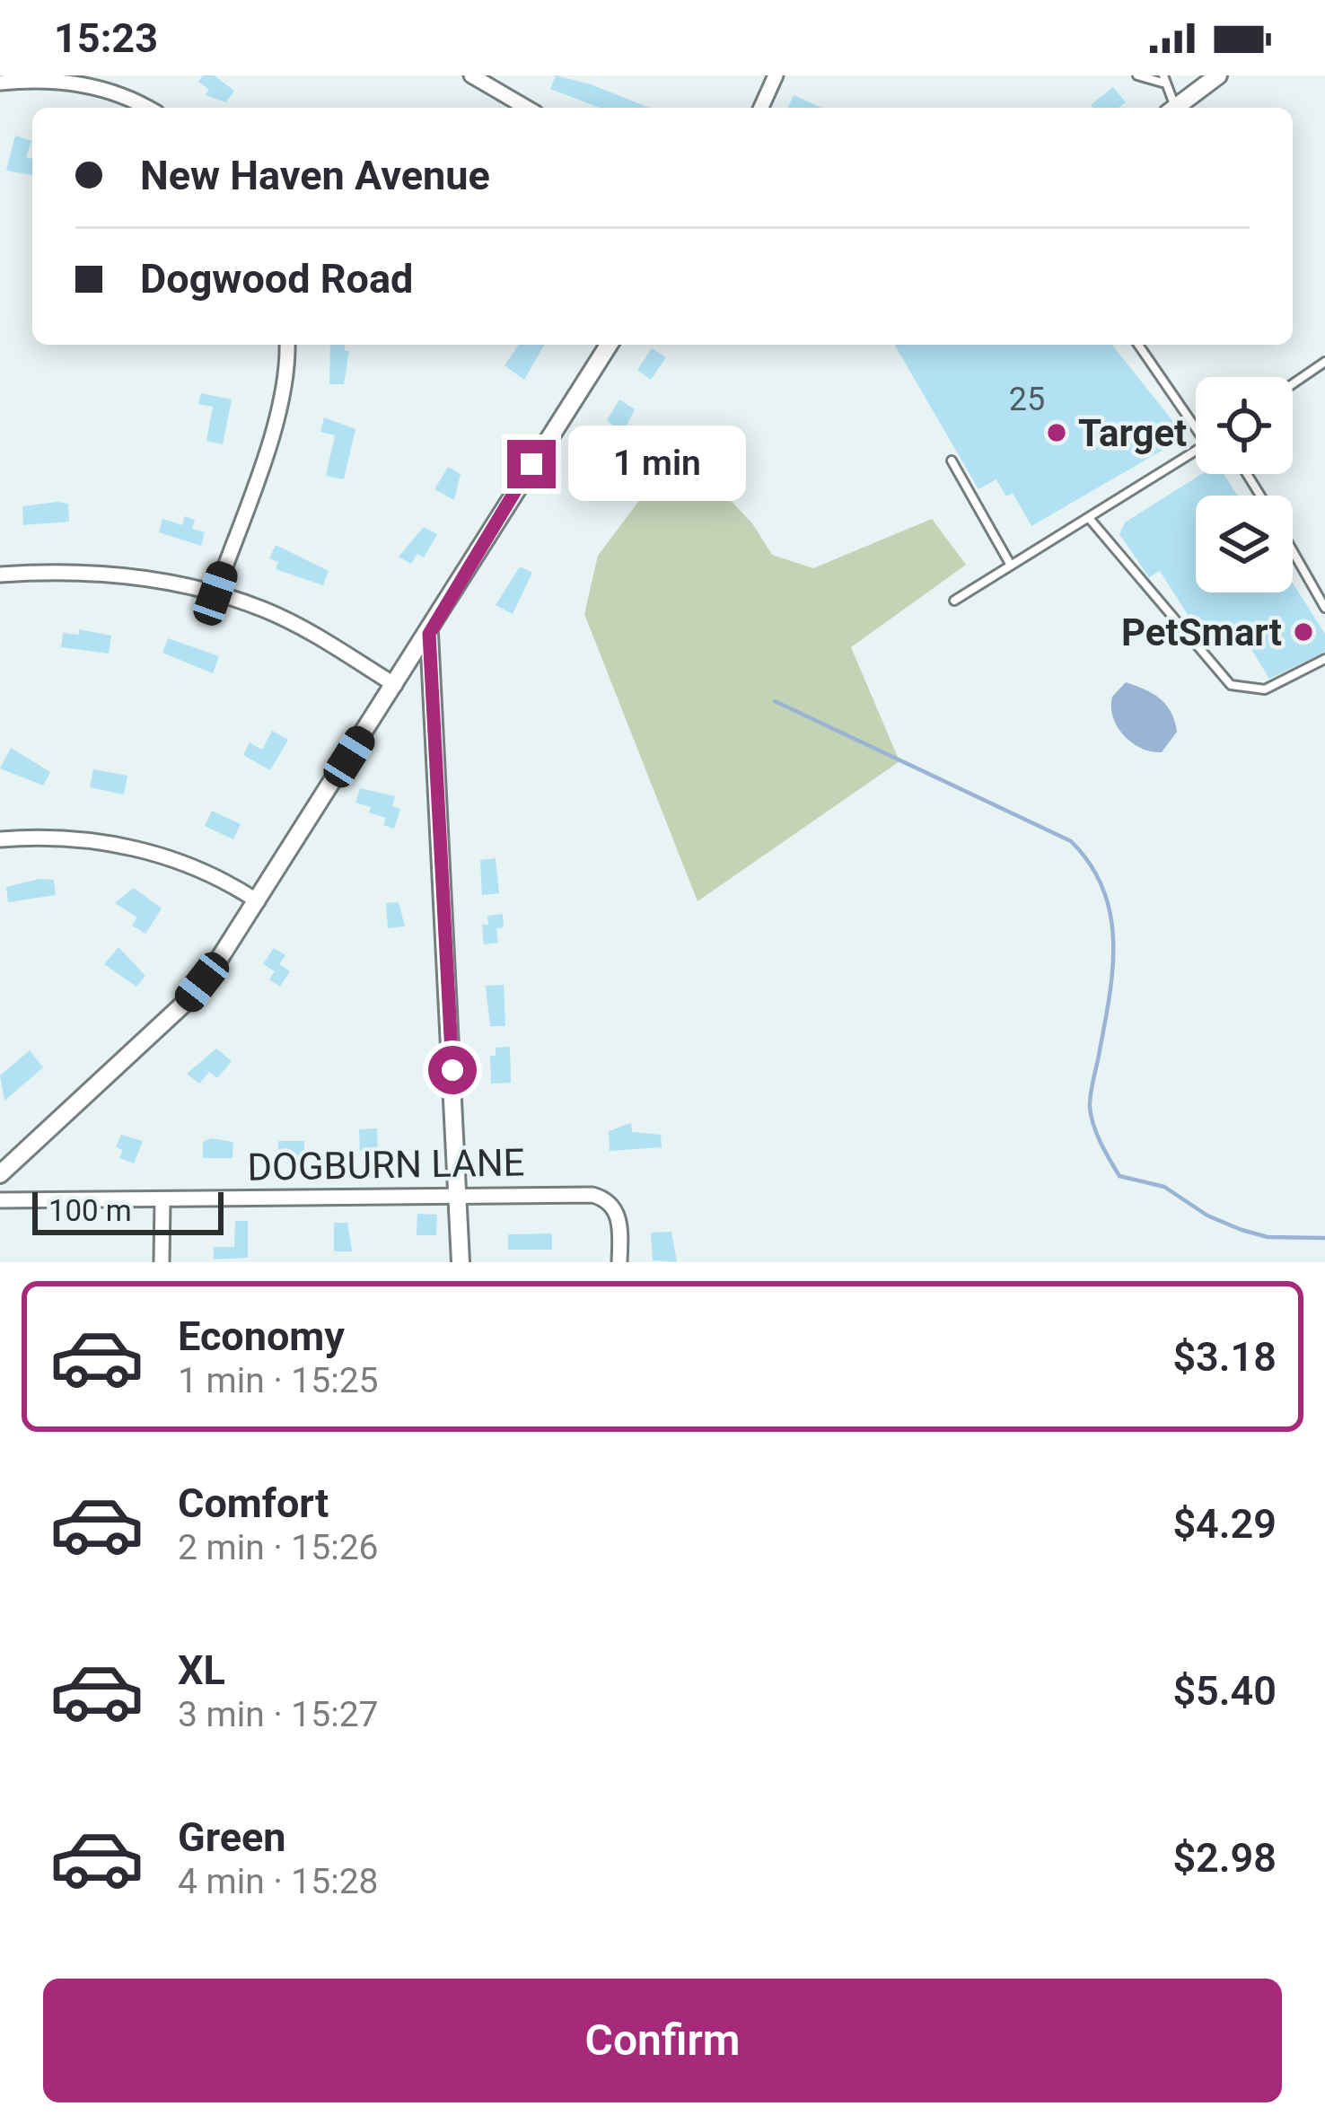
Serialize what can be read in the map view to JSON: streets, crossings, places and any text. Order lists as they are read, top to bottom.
{
  "streets": {
    "street": ["DOGBURN LANE"]
  },
  "places": ["Target", "PetSmart"],
  "house_numbers": ["25"],
  "scale_bar": "100 m",
  "page": {
    "status": "15:23",
    "banner": ["New Haven Avenue", "Dogwood Road"],
    "bubble": "1 min",
    "scale": "100 m",
    "list": [
      {
        "name": "Economy",
        "note": "1 min · 15:25",
        "value": "$3.18"
      },
      {
        "name": "Comfort",
        "note": "2 min · 15:26",
        "value": "$4.29"
      },
      {
        "name": "XL",
        "note": "3 min · 15:27",
        "value": "$5.40"
      },
      {
        "name": "Green",
        "note": "4 min · 15:28",
        "value": "$2.98"
      }
    ],
    "buttons": "Confirm"
  }
}
